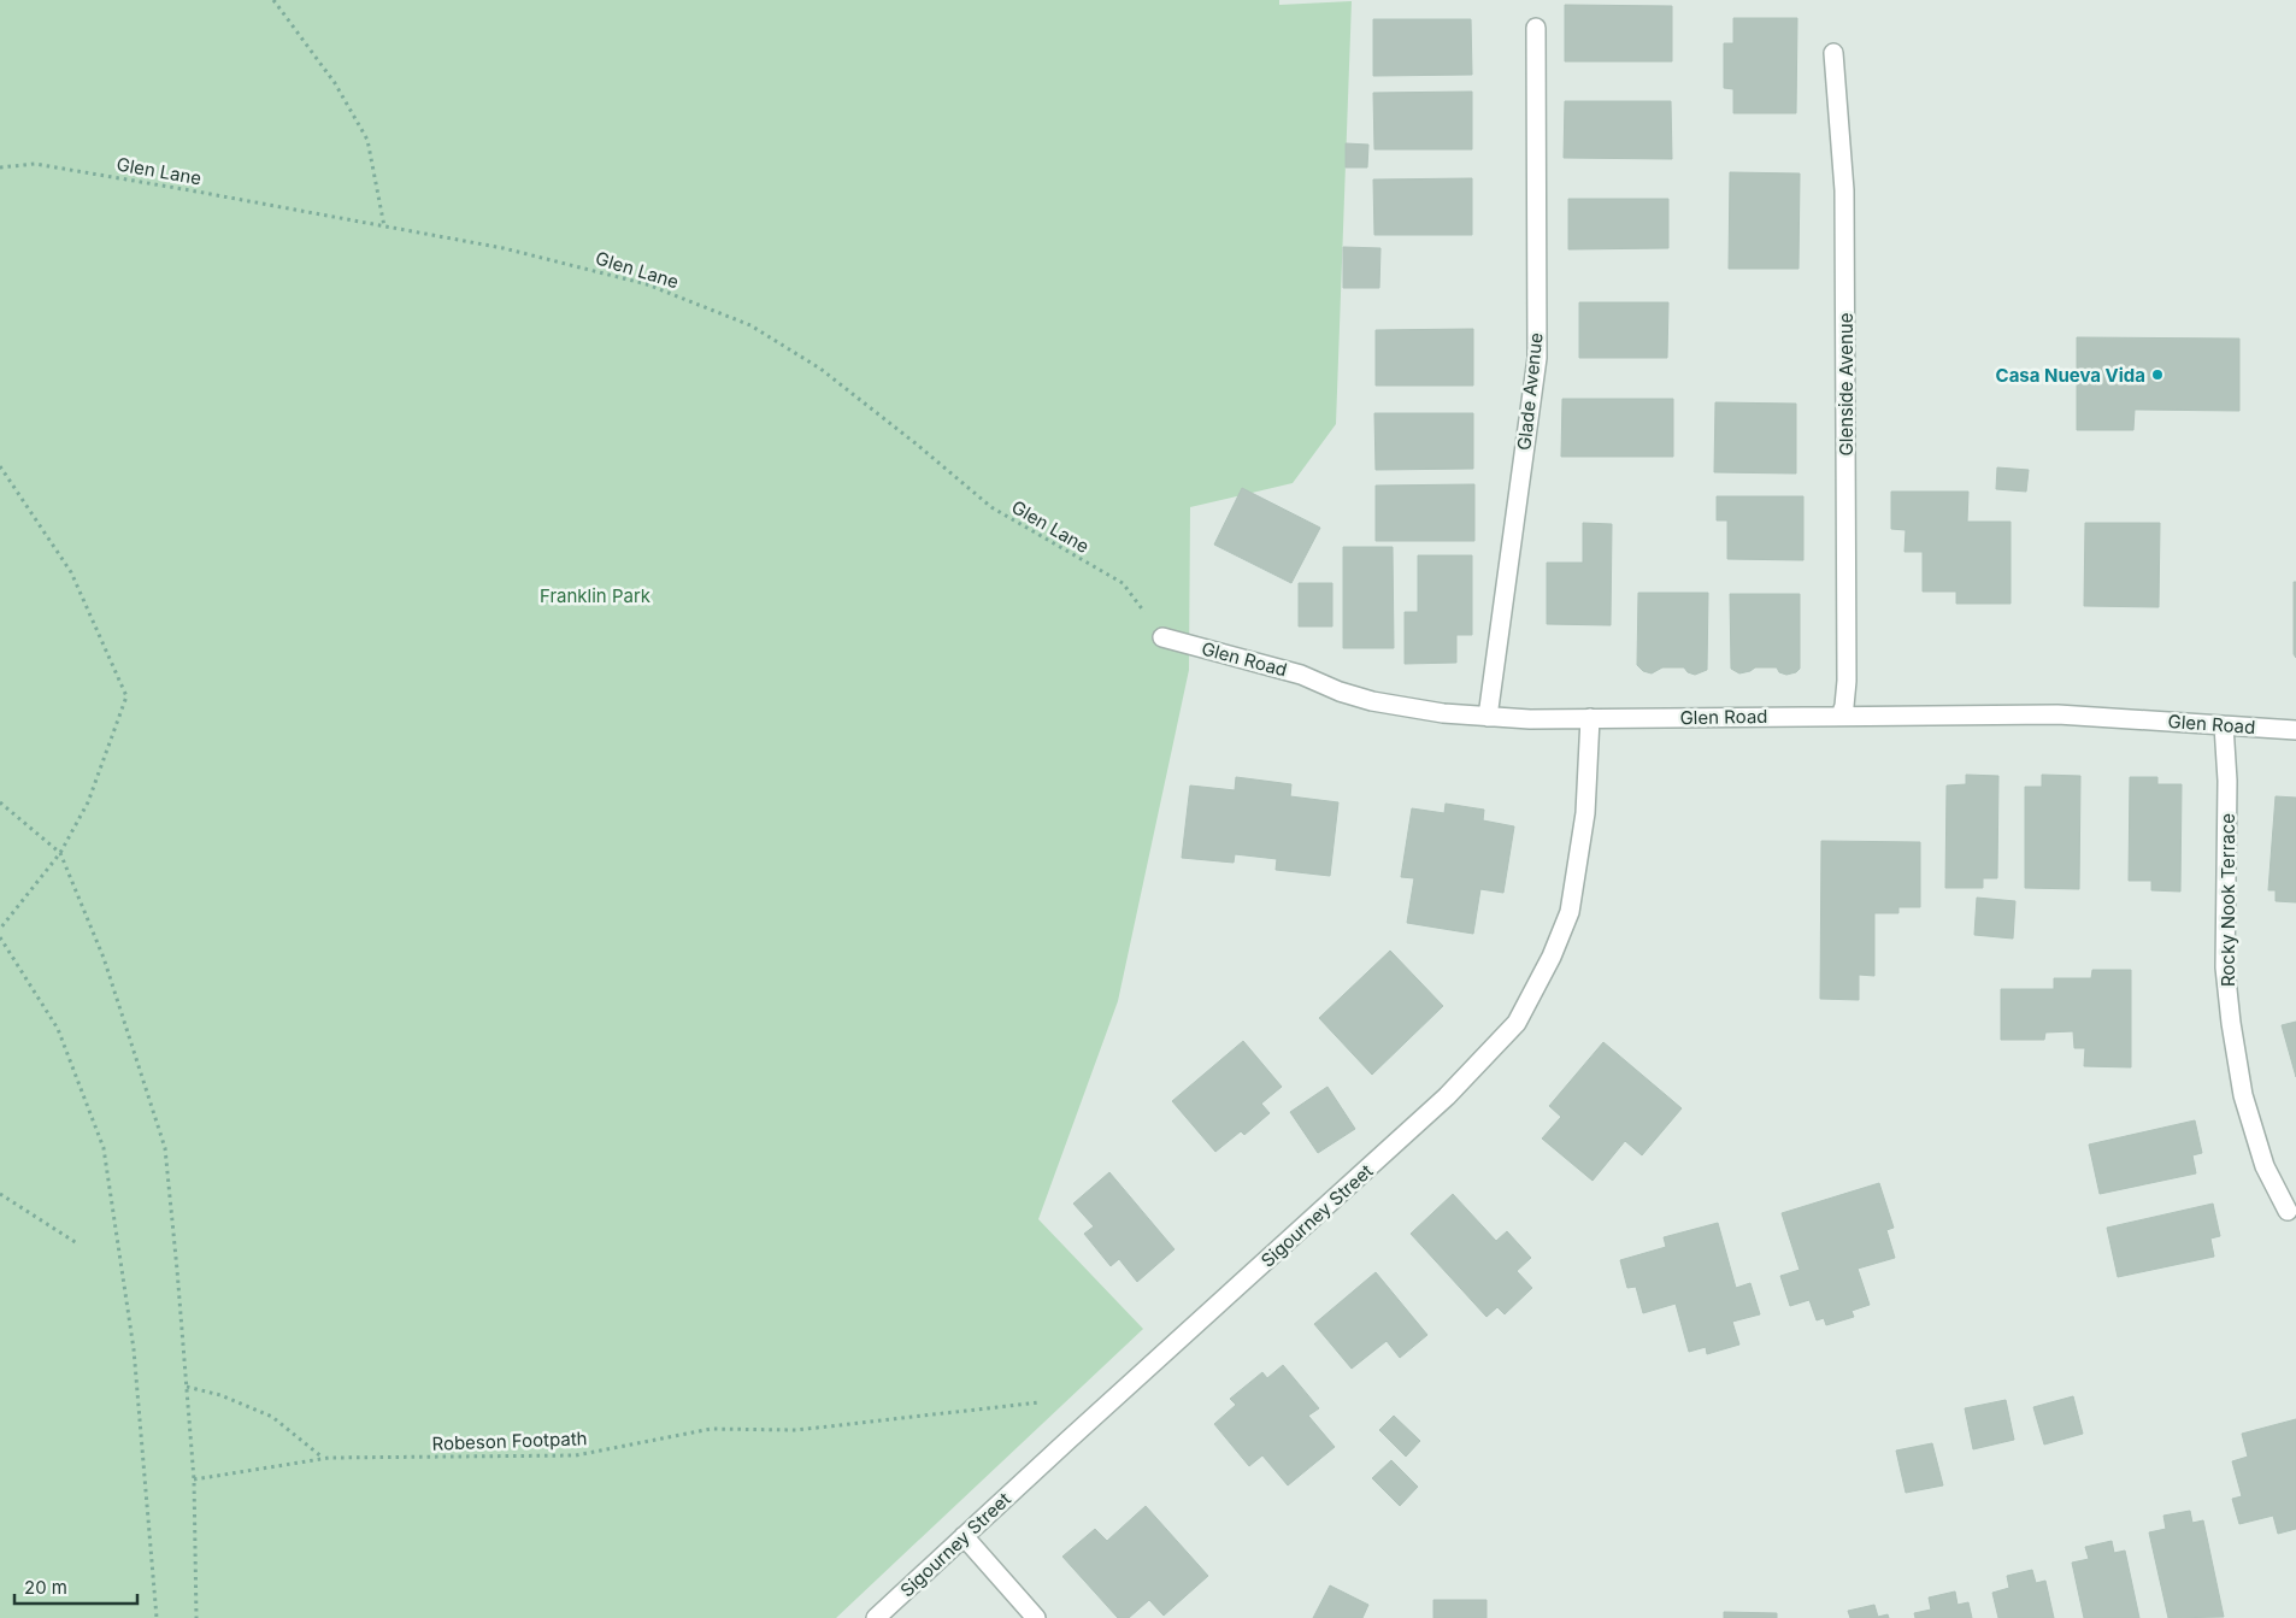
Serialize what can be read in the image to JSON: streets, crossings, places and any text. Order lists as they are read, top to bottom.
{
  "streets": {
    "street": [
      "Glenside Avenue",
      "Glade Avenue",
      "Glen Road",
      "Rocky Nook Terrace",
      "Sigourney Street"
    ],
    "path": ["Glen Lane", "Robeson Footpath"]
  },
  "crossings": [
    ["Glen Lane", "Glen Road"],
    ["Glenside Avenue", "Glen Road"],
    ["Glade Avenue", "Glen Road"],
    ["Glen Road", "Rocky Nook Terrace"],
    ["Glen Road", "Sigourney Street"]
  ],
  "parks": ["Franklin Park"],
  "places": ["Casa Nueva Vida"],
  "scale_bar": "20 m"
}
